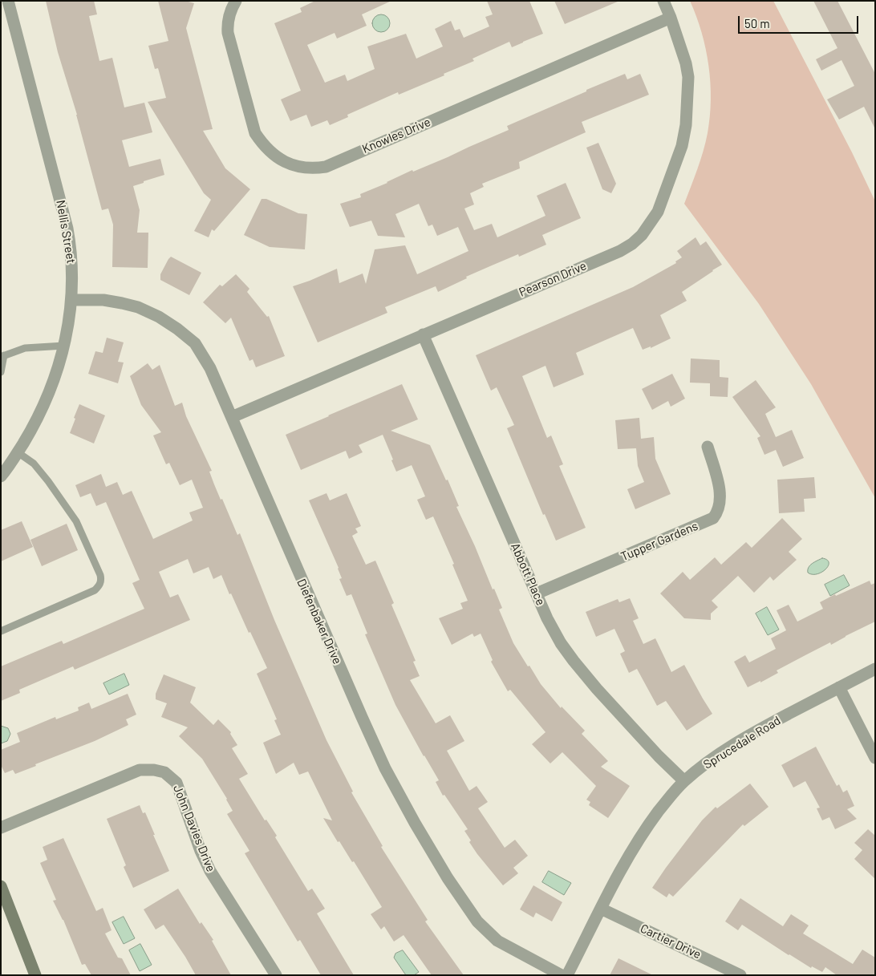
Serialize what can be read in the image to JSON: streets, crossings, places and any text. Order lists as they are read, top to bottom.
{
  "streets": {
    "street": [
      "Knowles Drive",
      "Nellis Street",
      "Pearson Drive",
      "Tupper Gardens",
      "Abbott Place",
      "Diefenbaker Drive",
      "Sprucedale Road",
      "John Davies Drive",
      "Cartier Drive"
    ]
  },
  "crossings": [
    ["Knowles Drive", "Pearson Drive"],
    ["Nellis Street", "Diefenbaker Drive"],
    ["Pearson Drive", "Abbott Place"],
    ["Pearson Drive", "Diefenbaker Drive"],
    ["Tupper Gardens", "Abbott Place"],
    ["Abbott Place", "Sprucedale Road"],
    ["Sprucedale Road", "Cartier Drive"]
  ],
  "scale_bar": "50 m"
}
